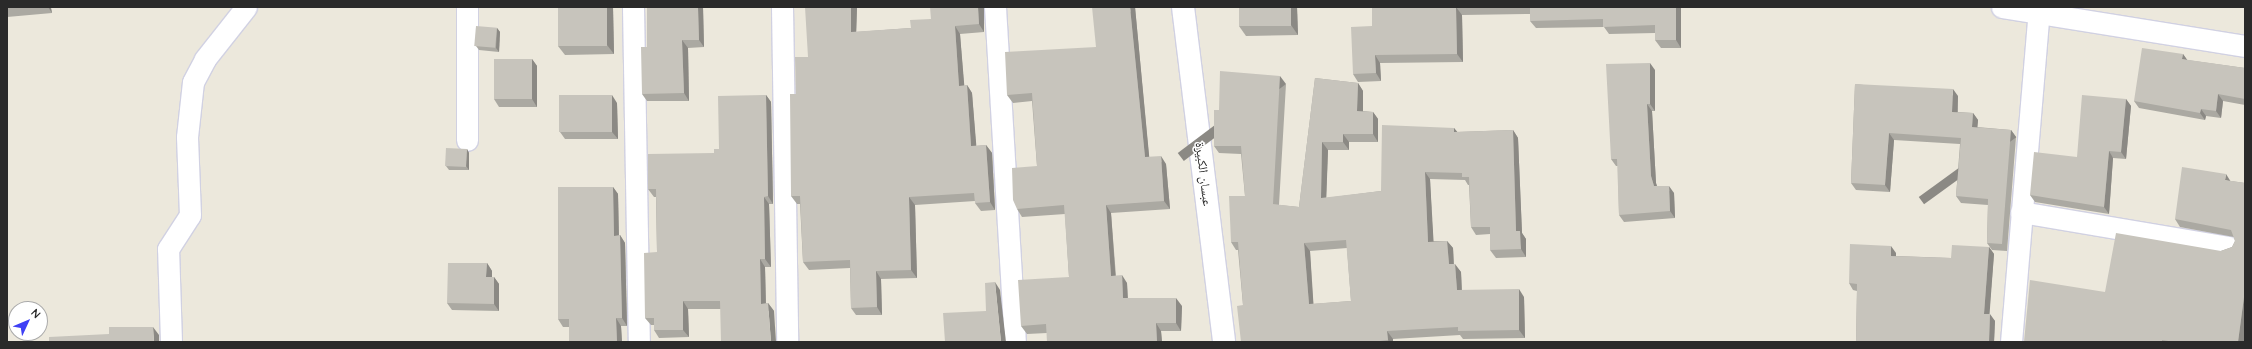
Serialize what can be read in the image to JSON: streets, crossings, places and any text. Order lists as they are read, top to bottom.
{
  "streets": {
    "main road": ["عبسان الكبيرة"]
  },
  "north": "top right"
}
